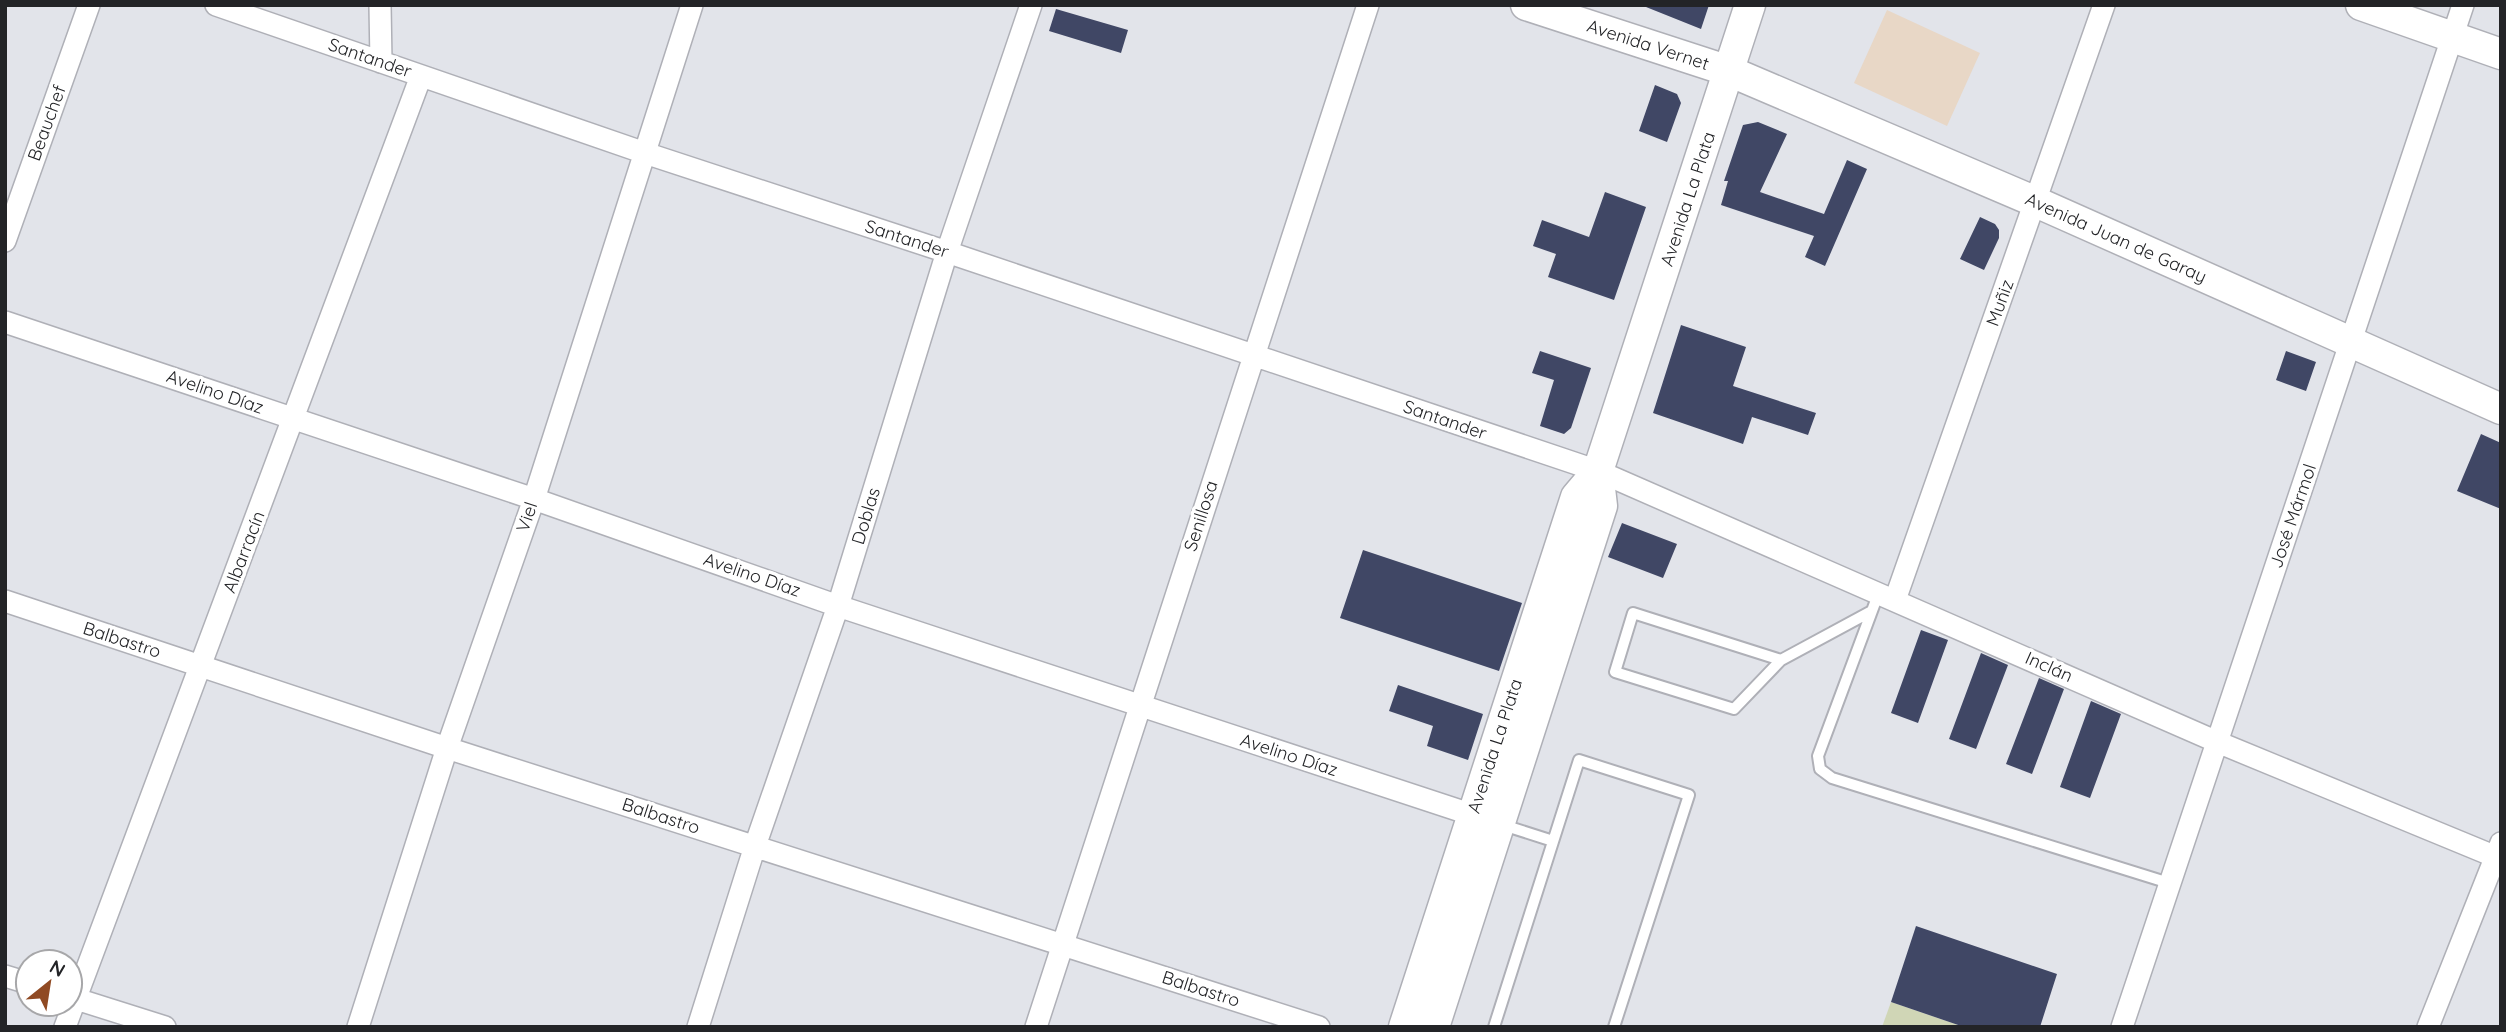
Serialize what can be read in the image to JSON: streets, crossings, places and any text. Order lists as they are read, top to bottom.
{
  "streets": {
    "main road": ["Avenida Vernet", "Avenida La Plata", "Avenida Juan de Garay"],
    "street": [
      "Santander",
      "Beauchef",
      "Muñiz",
      "Avelino Díaz",
      "Doblas",
      "Senillosa",
      "José Mármol",
      "Viel",
      "Albarracín",
      "Balbastro",
      "Inclán"
    ]
  },
  "crossings": [
    ["Avenida Vernet", "Avenida La Plata"],
    ["Avenida Vernet", "Avenida Juan de Garay"],
    ["Santander", "Avenida La Plata"],
    ["Santander", "Doblas"],
    ["Santander", "Senillosa"],
    ["Santander", "Viel"],
    ["Santander", "Albarracín"],
    ["Santander", "Inclán"],
    ["Avenida La Plata", "Avenida Juan de Garay"],
    ["Avenida La Plata", "Avelino Díaz"],
    ["Avenida La Plata", "Inclán"],
    ["Avenida Juan de Garay", "Muñiz"],
    ["Avenida Juan de Garay", "José Mármol"],
    ["Muñiz", "Inclán"],
    ["Avelino Díaz", "Doblas"],
    ["Avelino Díaz", "Senillosa"],
    ["Avelino Díaz", "Viel"],
    ["Avelino Díaz", "Albarracín"],
    ["Doblas", "Balbastro"],
    ["Senillosa", "Balbastro"],
    ["José Mármol", "Inclán"],
    ["Viel", "Balbastro"],
    ["Albarracín", "Balbastro"]
  ],
  "north": "top right"
}
